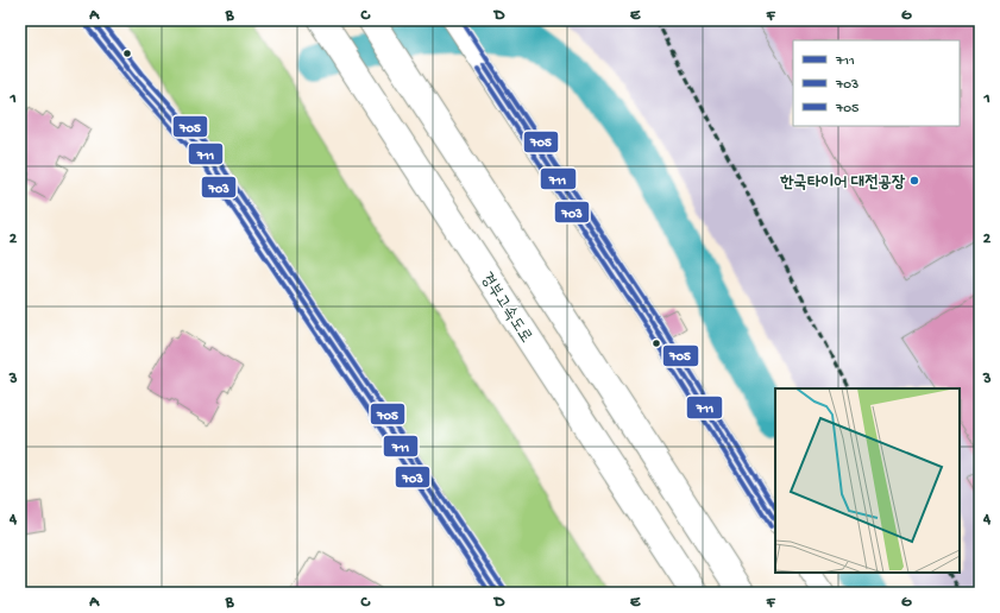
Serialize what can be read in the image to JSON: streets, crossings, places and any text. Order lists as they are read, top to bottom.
{
  "streets": {
    "highway": ["경부고속도로"]
  },
  "places": ["한국타이어 대전공장"],
  "lines": ["transit line 711", "transit line 705", "transit line 703"],
  "legend": ["711", "703", "705"],
  "grid": {
    "columns": [
      "A",
      "B",
      "C",
      "D",
      "E",
      "F",
      "G"
    ],
    "rows": [
      "1",
      "2",
      "3",
      "4"
    ]
  }
}
